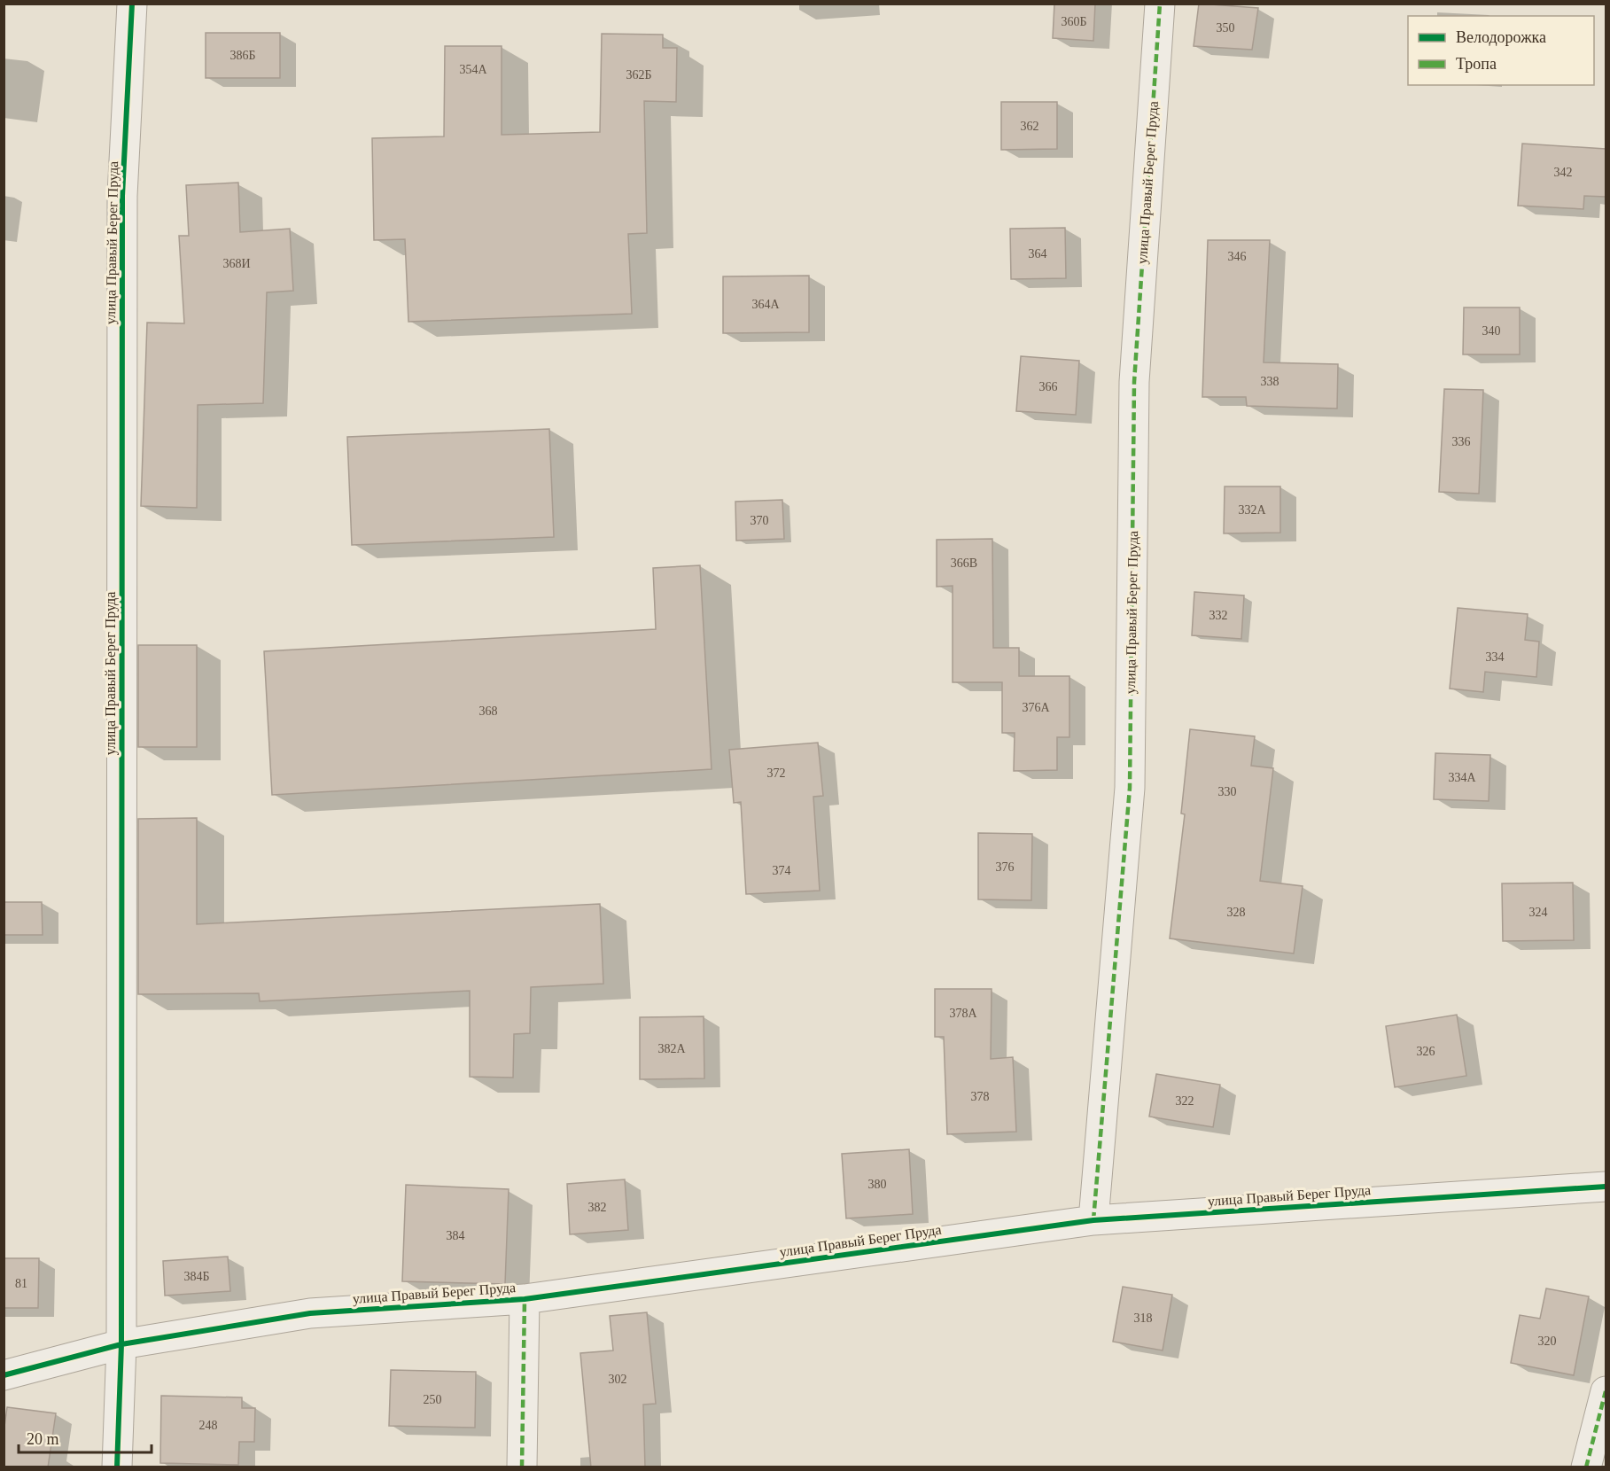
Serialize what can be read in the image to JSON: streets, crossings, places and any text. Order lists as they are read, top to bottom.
{
  "streets": {
    "street": ["улица Правый Берег Пруда"]
  },
  "house_numbers": [
    "360Б",
    "350",
    "386Б",
    "354А",
    "362Б",
    "362",
    "342",
    "364",
    "346",
    "368И",
    "364А",
    "340",
    "338",
    "366",
    "336",
    "332А",
    "370",
    "366В",
    "332",
    "334",
    "376А",
    "368",
    "372",
    "334А",
    "330",
    "376",
    "374",
    "328",
    "324",
    "378А",
    "382А",
    "326",
    "378",
    "322",
    "380",
    "382",
    "384",
    "384Б",
    "81",
    "318",
    "320",
    "302",
    "250",
    "248"
  ],
  "legend": ["Велодорожка", "Тропа"],
  "scale_bar": "20 m"
}
